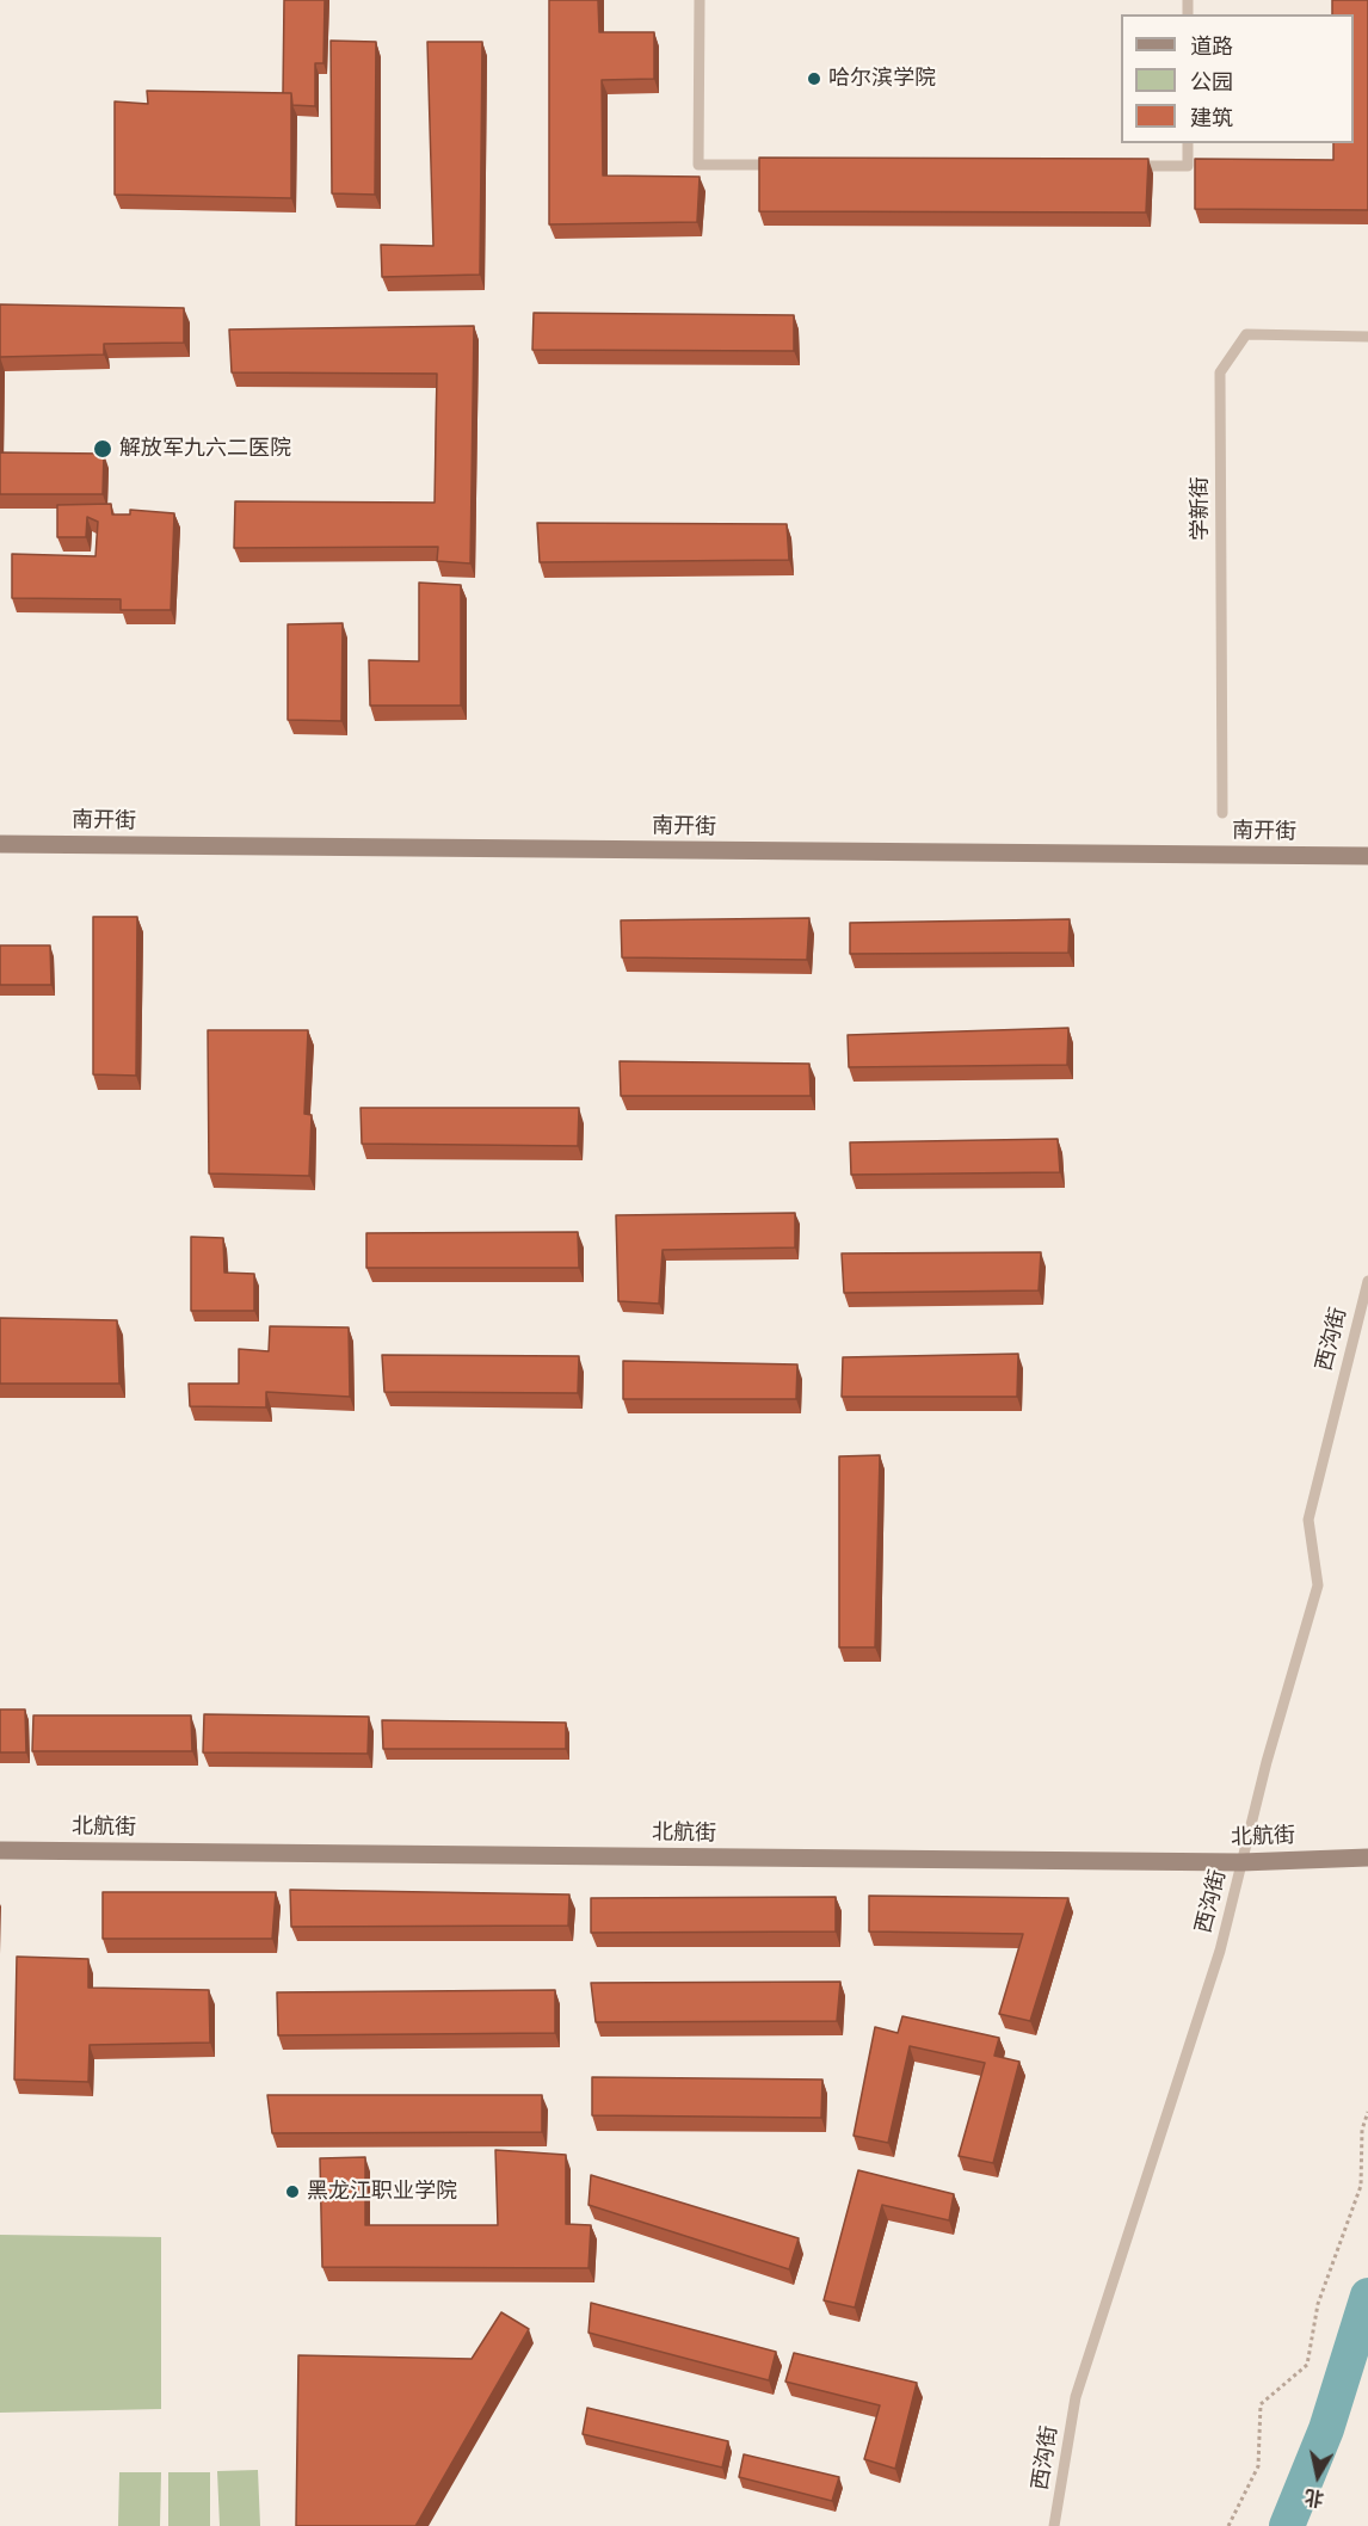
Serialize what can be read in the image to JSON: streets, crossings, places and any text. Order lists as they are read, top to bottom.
{
  "streets": {
    "street": ["南开街", "北航街"],
    "lane": ["学新街", "西沟街"]
  },
  "crossings": [
    ["西沟街", "北航街"]
  ],
  "places": ["哈尔滨学院", "解放军九六二医院", "黑龙江职业学院"],
  "legend": ["道路", "公园", "建筑"],
  "north": "bottom"
}
